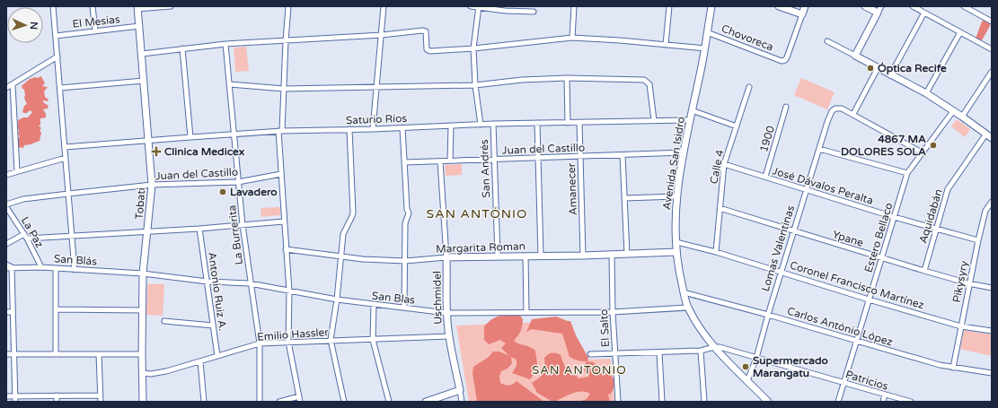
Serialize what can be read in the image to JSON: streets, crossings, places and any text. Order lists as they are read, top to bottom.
{
  "streets": {
    "street": [
      "El Mesias",
      "Chovoreca",
      "Saturio Ríos",
      "1900",
      "Juan del Castillo",
      "Avenida San Isidro",
      "Calle 4",
      "San Andrés",
      "José Dávalos Peralta",
      "Amanecer",
      "Tobati",
      "Aquidabán",
      "La Paz",
      "La Burrerita",
      "Estero Bellaco",
      "Ypane",
      "Margarita Roman",
      "Lomas Valentinas",
      "San Blás",
      "Pikysyry",
      "Coronel Francisco Martínez",
      "Antonio Ruiz A.",
      "San Blas",
      "Uschmidel",
      "Carlos António López",
      "El Salto",
      "Emilio Hassler",
      "Patricios"
    ]
  },
  "crossings": [
    ["El Mesias", "Tobati"],
    ["Chovoreca", "Avenida San Isidro"],
    ["Saturio Ríos", "Avenida San Isidro"],
    ["Saturio Ríos", "San Andrés"],
    ["Saturio Ríos", "Amanecer"],
    ["Saturio Ríos", "Tobati"],
    ["Saturio Ríos", "La Burrerita"],
    ["1900", "José Dávalos Peralta"],
    ["Juan del Castillo", "Avenida San Isidro"],
    ["Juan del Castillo", "San Andrés"],
    ["Juan del Castillo", "Amanecer"],
    ["Juan del Castillo", "Tobati"],
    ["Juan del Castillo", "La Burrerita"],
    ["Juan del Castillo", "Uschmidel"],
    ["Avenida San Isidro", "Margarita Roman"],
    ["Avenida San Isidro", "Lomas Valentinas"],
    ["Avenida San Isidro", "Coronel Francisco Martínez"],
    ["Avenida San Isidro", "San Blas"],
    ["Avenida San Isidro", "Carlos António López"],
    ["Avenida San Isidro", "Patricios"],
    ["Calle 4", "José Dávalos Peralta"],
    ["Calle 4", "Ypane"],
    ["Calle 4", "Coronel Francisco Martínez"],
    ["San Andrés", "Margarita Roman"],
    ["José Dávalos Peralta", "Aquidabán"],
    ["José Dávalos Peralta", "Estero Bellaco"],
    ["José Dávalos Peralta", "Lomas Valentinas"],
    ["José Dávalos Peralta", "Pikysyry"],
    ["Amanecer", "Margarita Roman"],
    ["Tobati", "San Blás"],
    ["Tobati", "San Blas"],
    ["Tobati", "Emilio Hassler"],
    ["Aquidabán", "Ypane"],
    ["La Paz", "San Blás"],
    ["La Burrerita", "San Blas"],
    ["La Burrerita", "Emilio Hassler"],
    ["Estero Bellaco", "Ypane"],
    ["Estero Bellaco", "Coronel Francisco Martínez"],
    ["Estero Bellaco", "Carlos António López"],
    ["Estero Bellaco", "Patricios"],
    ["Ypane", "Lomas Valentinas"],
    ["Ypane", "Pikysyry"],
    ["Margarita Roman", "Uschmidel"],
    ["Margarita Roman", "El Salto"],
    ["Lomas Valentinas", "Coronel Francisco Martínez"],
    ["Lomas Valentinas", "Carlos António López"],
    ["Lomas Valentinas", "Patricios"],
    ["San Blás", "San Blas"],
    ["Pikysyry", "Coronel Francisco Martínez"],
    ["Pikysyry", "Carlos António López"],
    ["Antonio Ruiz A.", "San Blas"],
    ["Antonio Ruiz A.", "Emilio Hassler"],
    ["San Blas", "Uschmidel"],
    ["San Blas", "El Salto"],
    ["Uschmidel", "Emilio Hassler"]
  ],
  "districts": ["SAN ANTÓNIO", "SAN ANTONIO"],
  "places": {
    "other": [
      "Óptica Recife",
      "4867 MA DOLORES SOLA",
      "Lavadero",
      "Supermercado Marangatu"
    ],
    "health": ["Clinica Medicex"]
  },
  "north": "right"
}
